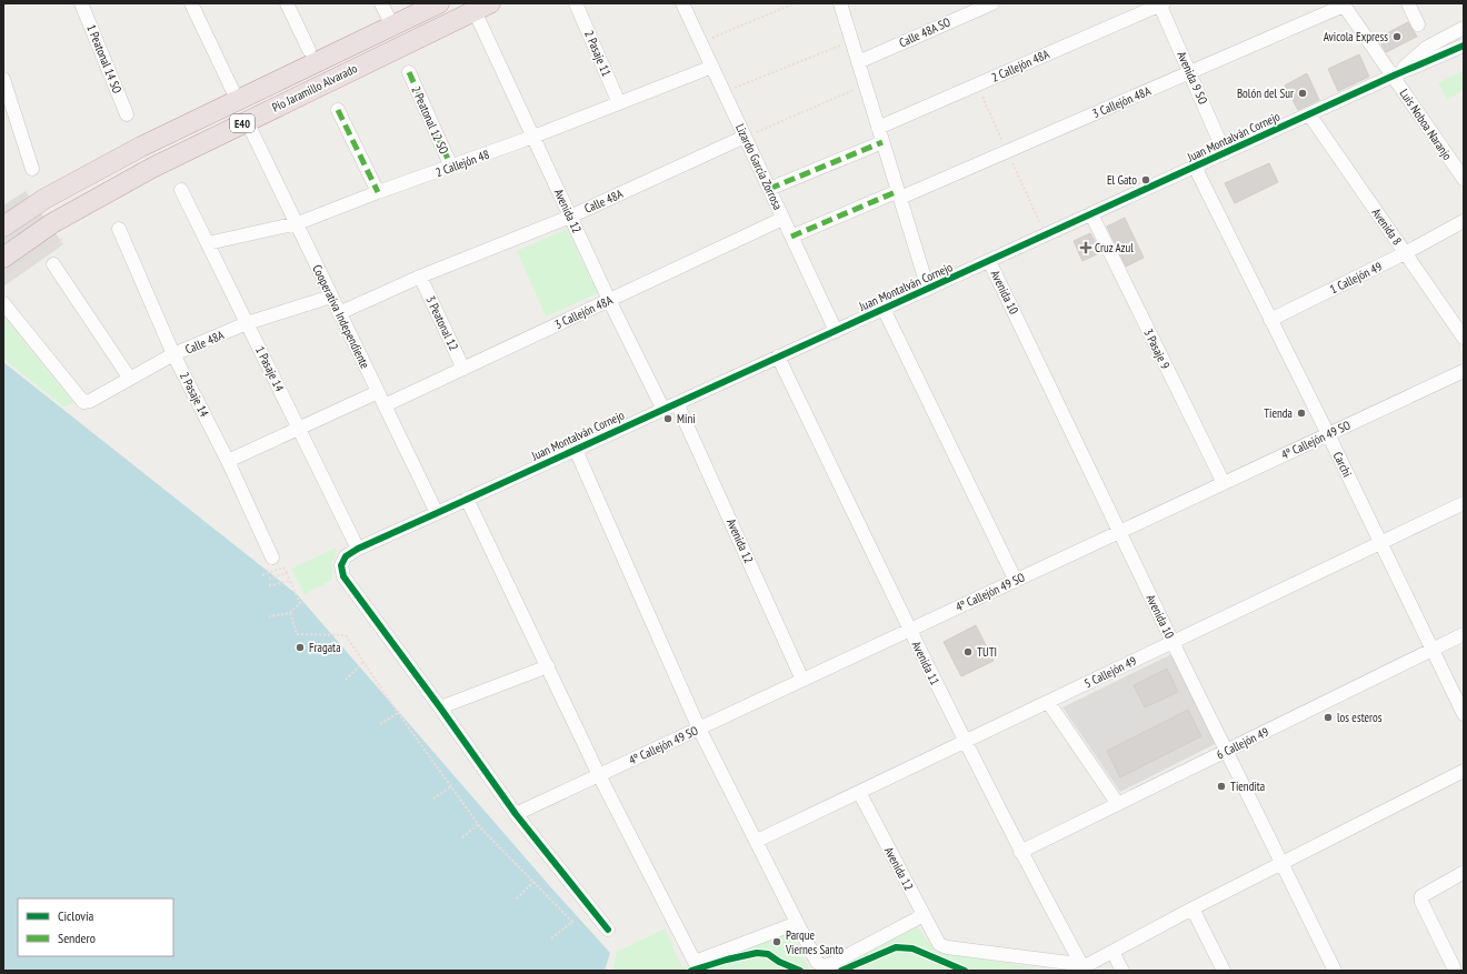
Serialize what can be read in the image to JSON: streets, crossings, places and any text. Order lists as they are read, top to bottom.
{
  "streets": {
    "highway": ["Pío Jaramillo Alvarado", "E40"],
    "street": [
      "Calle 48A SO",
      "2 Pasaje 11",
      "1 Peatonal 14 SO",
      "2 Callejón 48A",
      "Avenida 9 SO",
      "3 Callejón 48A",
      "2 Peatonal 12 SO",
      "Luis Noboa Naranjo",
      "Juan Montalván Cornejo",
      "2 Callejón 48",
      "Lizardo García Zorrosa",
      "Calle 48A",
      "Avenida 12",
      "Avenida 8",
      "1 Callejón 49",
      "Avenida 10",
      "Cooperativa Independiente",
      "3 Peatonal 12",
      "3 Pasaje 9",
      "1 Pasaje 14",
      "2 Pasaje 14",
      "4º Callejón 49 SO",
      "Carchi",
      "Avenida 11",
      "5 Callejón 49",
      "6 Callejón 49"
    ]
  },
  "crossings": [
    ["2 Pasaje 11", "2 Callejón 48"],
    ["2 Callejón 48A", "Avenida 9 SO"],
    ["Avenida 9 SO", "3 Callejón 48A"],
    ["Avenida 9 SO", "Juan Montalván Cornejo"],
    ["Pío Jaramillo Alvarado", "Avenida 12"],
    ["Pío Jaramillo Alvarado", "Cooperativa Independiente"],
    ["3 Callejón 48A", "Luis Noboa Naranjo"],
    ["3 Callejón 48A", "Lizardo García Zorrosa"],
    ["3 Callejón 48A", "Avenida 12"],
    ["3 Callejón 48A", "Cooperativa Independiente"],
    ["3 Callejón 48A", "3 Peatonal 12"],
    ["2 Peatonal 12 SO", "2 Callejón 48"],
    ["Luis Noboa Naranjo", "Juan Montalván Cornejo"],
    ["Juan Montalván Cornejo", "Lizardo García Zorrosa"],
    ["Juan Montalván Cornejo", "Avenida 12"],
    ["Juan Montalván Cornejo", "Avenida 8"],
    ["Juan Montalván Cornejo", "Avenida 10"],
    ["Juan Montalván Cornejo", "Cooperativa Independiente"],
    ["Juan Montalván Cornejo", "3 Pasaje 9"],
    ["Juan Montalván Cornejo", "1 Pasaje 14"],
    ["Juan Montalván Cornejo", "Carchi"],
    ["Juan Montalván Cornejo", "Avenida 11"],
    ["2 Callejón 48", "Lizardo García Zorrosa"],
    ["2 Callejón 48", "Avenida 12"],
    ["2 Callejón 48", "Cooperativa Independiente"],
    ["2 Callejón 48", "1 Pasaje 14"],
    ["Lizardo García Zorrosa", "Calle 48A"],
    ["Calle 48A", "Avenida 12"],
    ["Calle 48A", "Cooperativa Independiente"],
    ["Calle 48A", "3 Peatonal 12"],
    ["Calle 48A", "1 Pasaje 14"],
    ["Calle 48A", "2 Pasaje 14"],
    ["Avenida 12", "4º Callejón 49 SO"],
    ["Avenida 12", "Avenida 11"],
    ["Avenida 12", "5 Callejón 49"],
    ["Avenida 8", "1 Callejón 49"],
    ["1 Callejón 49", "Carchi"],
    ["Avenida 10", "4º Callejón 49 SO"],
    ["Avenida 10", "5 Callejón 49"],
    ["Avenida 10", "6 Callejón 49"],
    ["3 Pasaje 9", "4º Callejón 49 SO"],
    ["4º Callejón 49 SO", "Carchi"],
    ["4º Callejón 49 SO", "Avenida 11"],
    ["Carchi", "5 Callejón 49"],
    ["Carchi", "6 Callejón 49"],
    ["Avenida 11", "5 Callejón 49"],
    ["Avenida 11", "6 Callejón 49"]
  ],
  "places": {
    "other": [
      "Avicola Express",
      "Bolón del Sur",
      "El Gato",
      "Tienda",
      "Mini",
      "Fragata",
      "TUTI",
      "los esteros",
      "Tiendita",
      "Parque Viernes Santo"
    ],
    "health": ["Cruz Azul"]
  },
  "legend": ["Ciclovía", "Sendero"]
}
